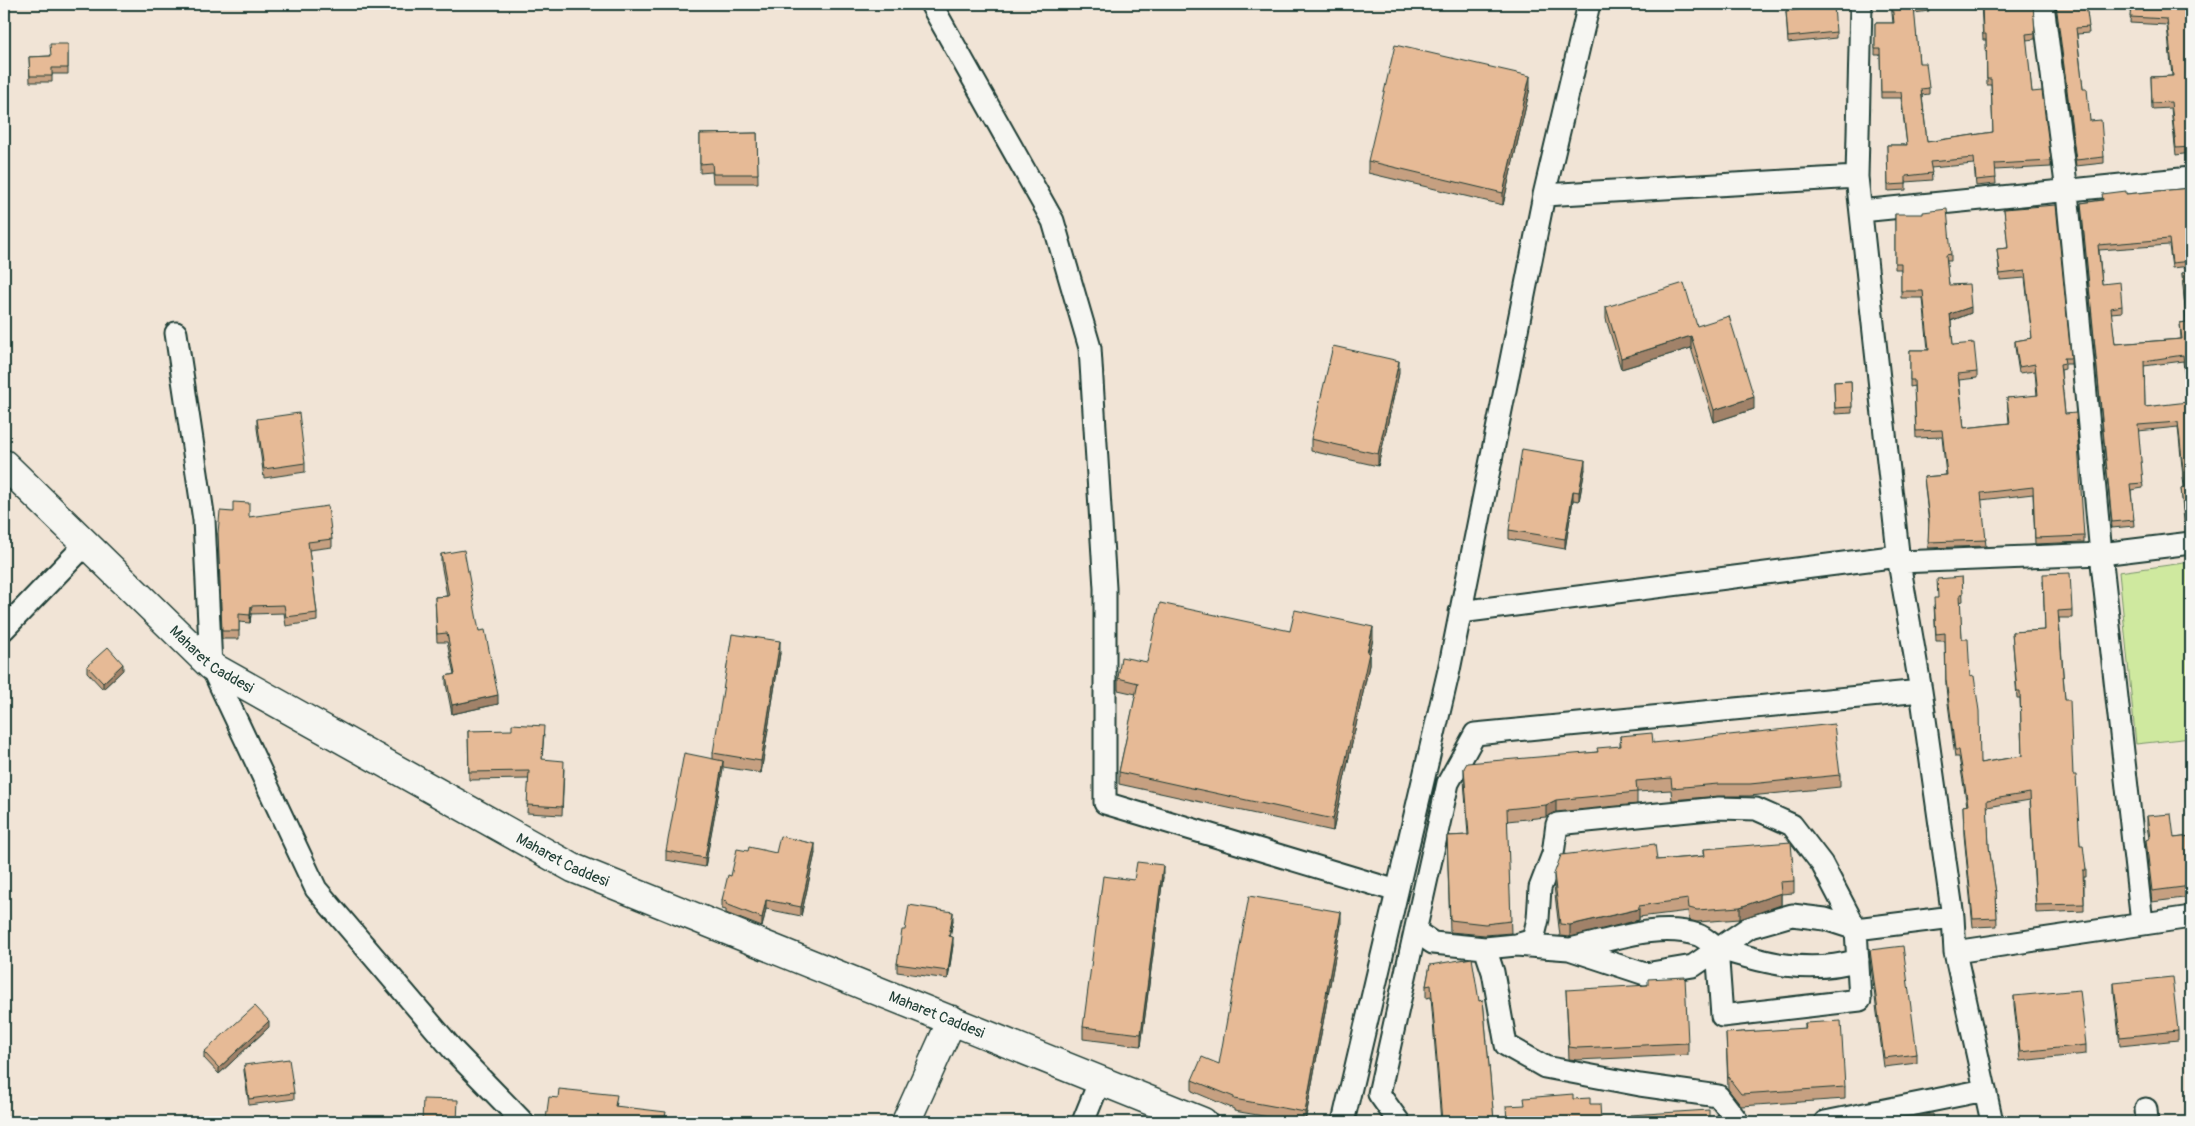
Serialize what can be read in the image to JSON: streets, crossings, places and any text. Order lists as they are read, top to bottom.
{
  "streets": {
    "street": ["Maharet Caddesi"]
  }
}
